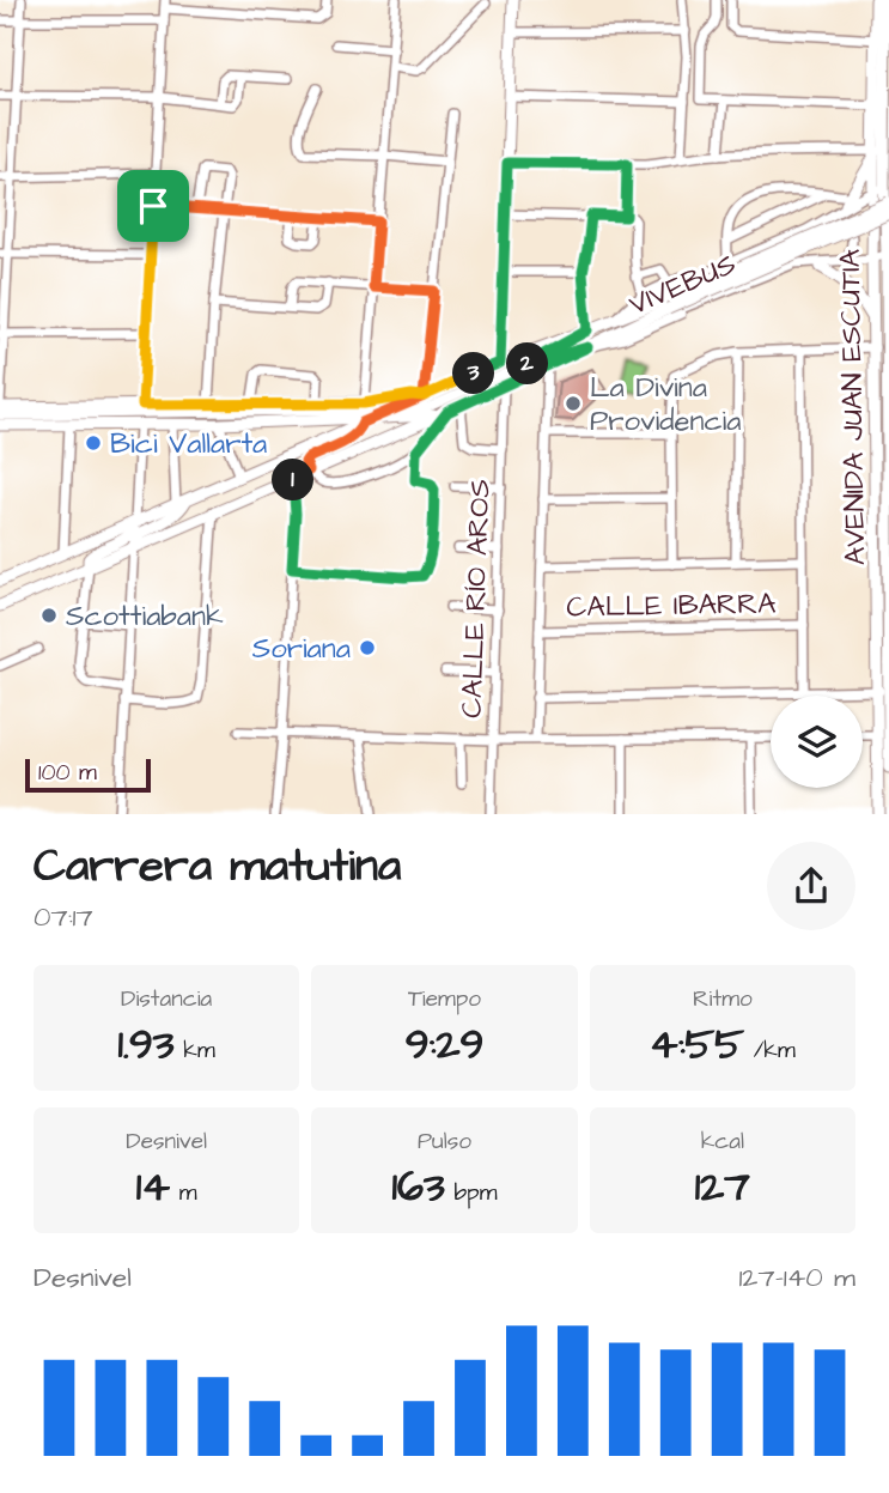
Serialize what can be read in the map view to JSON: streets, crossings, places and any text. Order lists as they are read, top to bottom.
{
  "streets": {
    "main road": ["AVENIDA JUAN ESCUTIA"],
    "street": ["VIVEBUS", "CALLE RÍO AROS", "CALLE IBARRA"]
  },
  "places": [
    "La Divina Providencia",
    "Bici Vallarta",
    "Scottiabank",
    "Soriana"
  ],
  "scale_bar": "100 m",
  "page": {
    "pins": ["2", "3", "1"],
    "scale": "100 m",
    "heading": ["Carrera matutina", "07:17"],
    "stats": [
      ["Distancia", "1.93 km"],
      ["Tiempo", "9:29"],
      ["Ritmo", "4:55 /km"],
      ["Desnivel", "14 m"],
      ["Pulso", "163 bpm"],
      ["kcal", "127"]
    ],
    "chart": ["Desnivel", "127–140 m"]
  }
}
